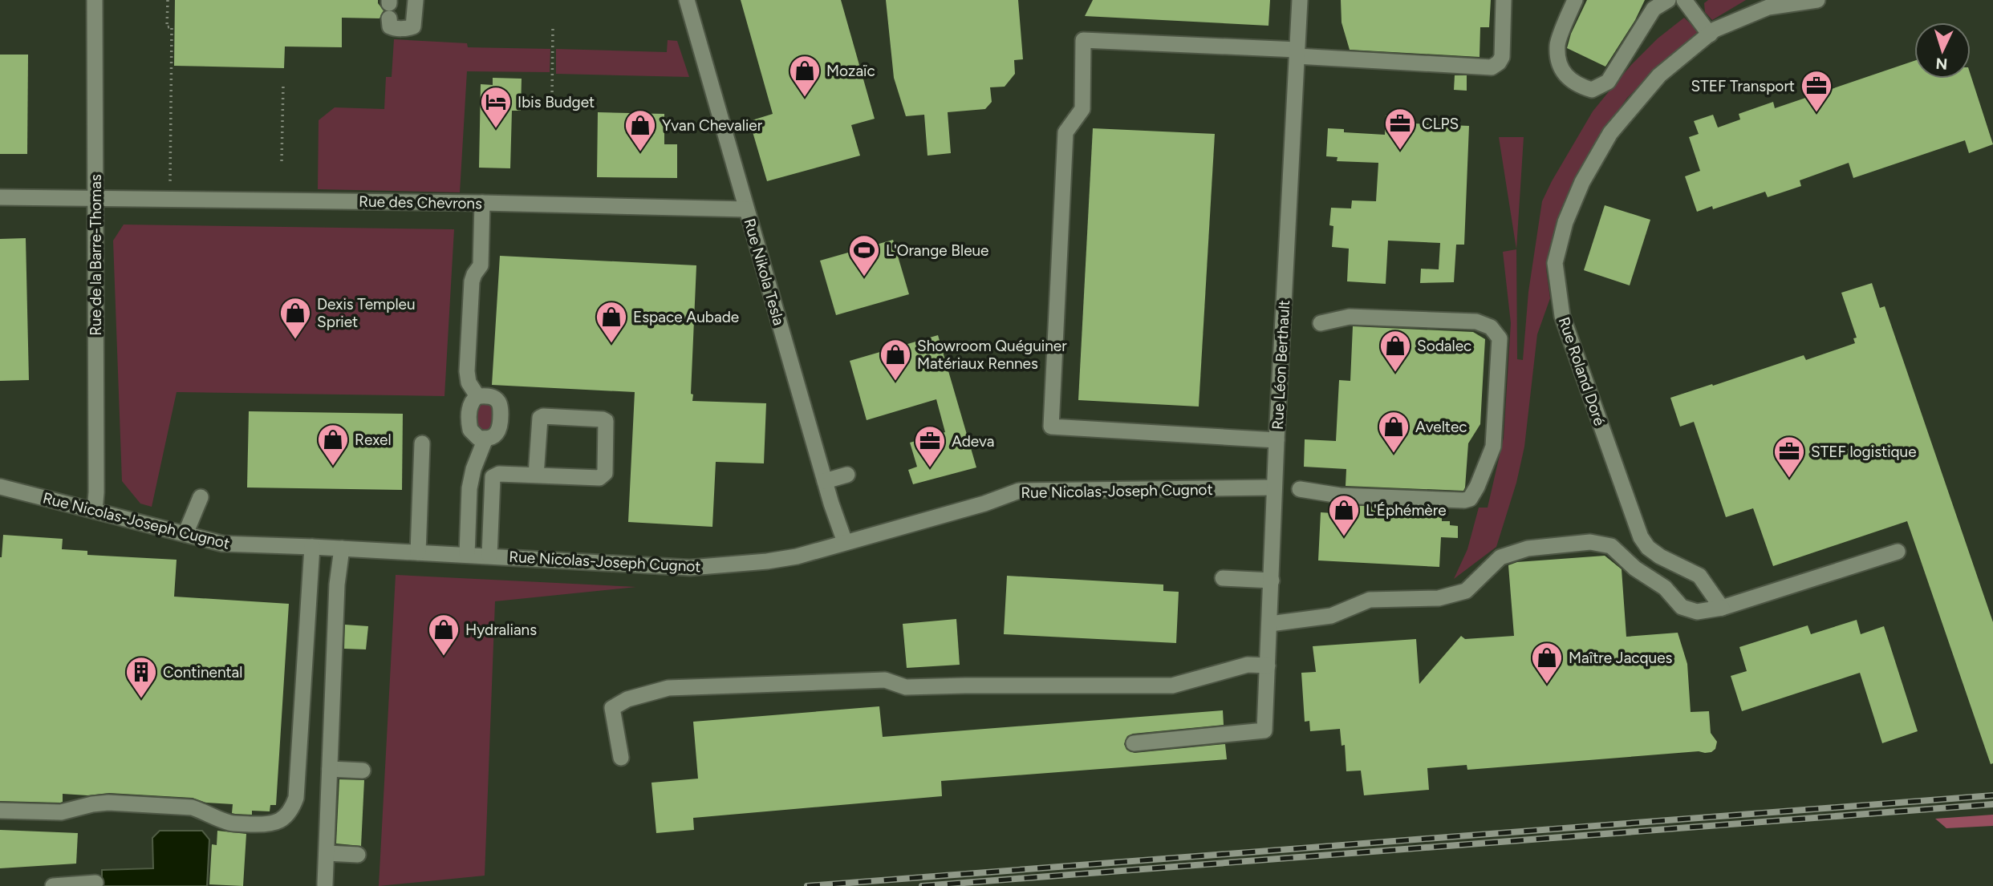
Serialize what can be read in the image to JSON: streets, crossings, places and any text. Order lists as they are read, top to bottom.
{
  "streets": {
    "street": [
      "Rue des Chevrons",
      "Rue de la Barre-Thomas",
      "Rue Nikola Tesla",
      "Rue Léon Berthault",
      "Rue Roland Doré",
      "Rue Nicolas-Joseph Cugnot"
    ]
  },
  "crossings": [
    ["Rue des Chevrons", "Rue de la Barre-Thomas"],
    ["Rue des Chevrons", "Rue Nikola Tesla"],
    ["Rue de la Barre-Thomas", "Rue Nicolas-Joseph Cugnot"],
    ["Rue Nikola Tesla", "Rue Nicolas-Joseph Cugnot"],
    ["Rue Léon Berthault", "Rue Nicolas-Joseph Cugnot"]
  ],
  "places": {
    "shop": [
      "Mozaïc",
      "Yvan Chevalier",
      "Dexis Templeu Spriet",
      "Espace Aubade",
      "Sodalec",
      "Showroom Quéguiner Matériaux Rennes",
      "Aveltec",
      "Rexel",
      "L'Éphémère",
      "Hydralians",
      "Maître Jacques"
    ],
    "office": [
      "STEF Transport",
      "CLPS",
      "Adeva",
      "STEF logistique"
    ],
    "hotel": ["Ibis Budget"],
    "sports": ["L'Orange Bleue"],
    "building": ["Continental"]
  },
  "north": "bottom"
}
